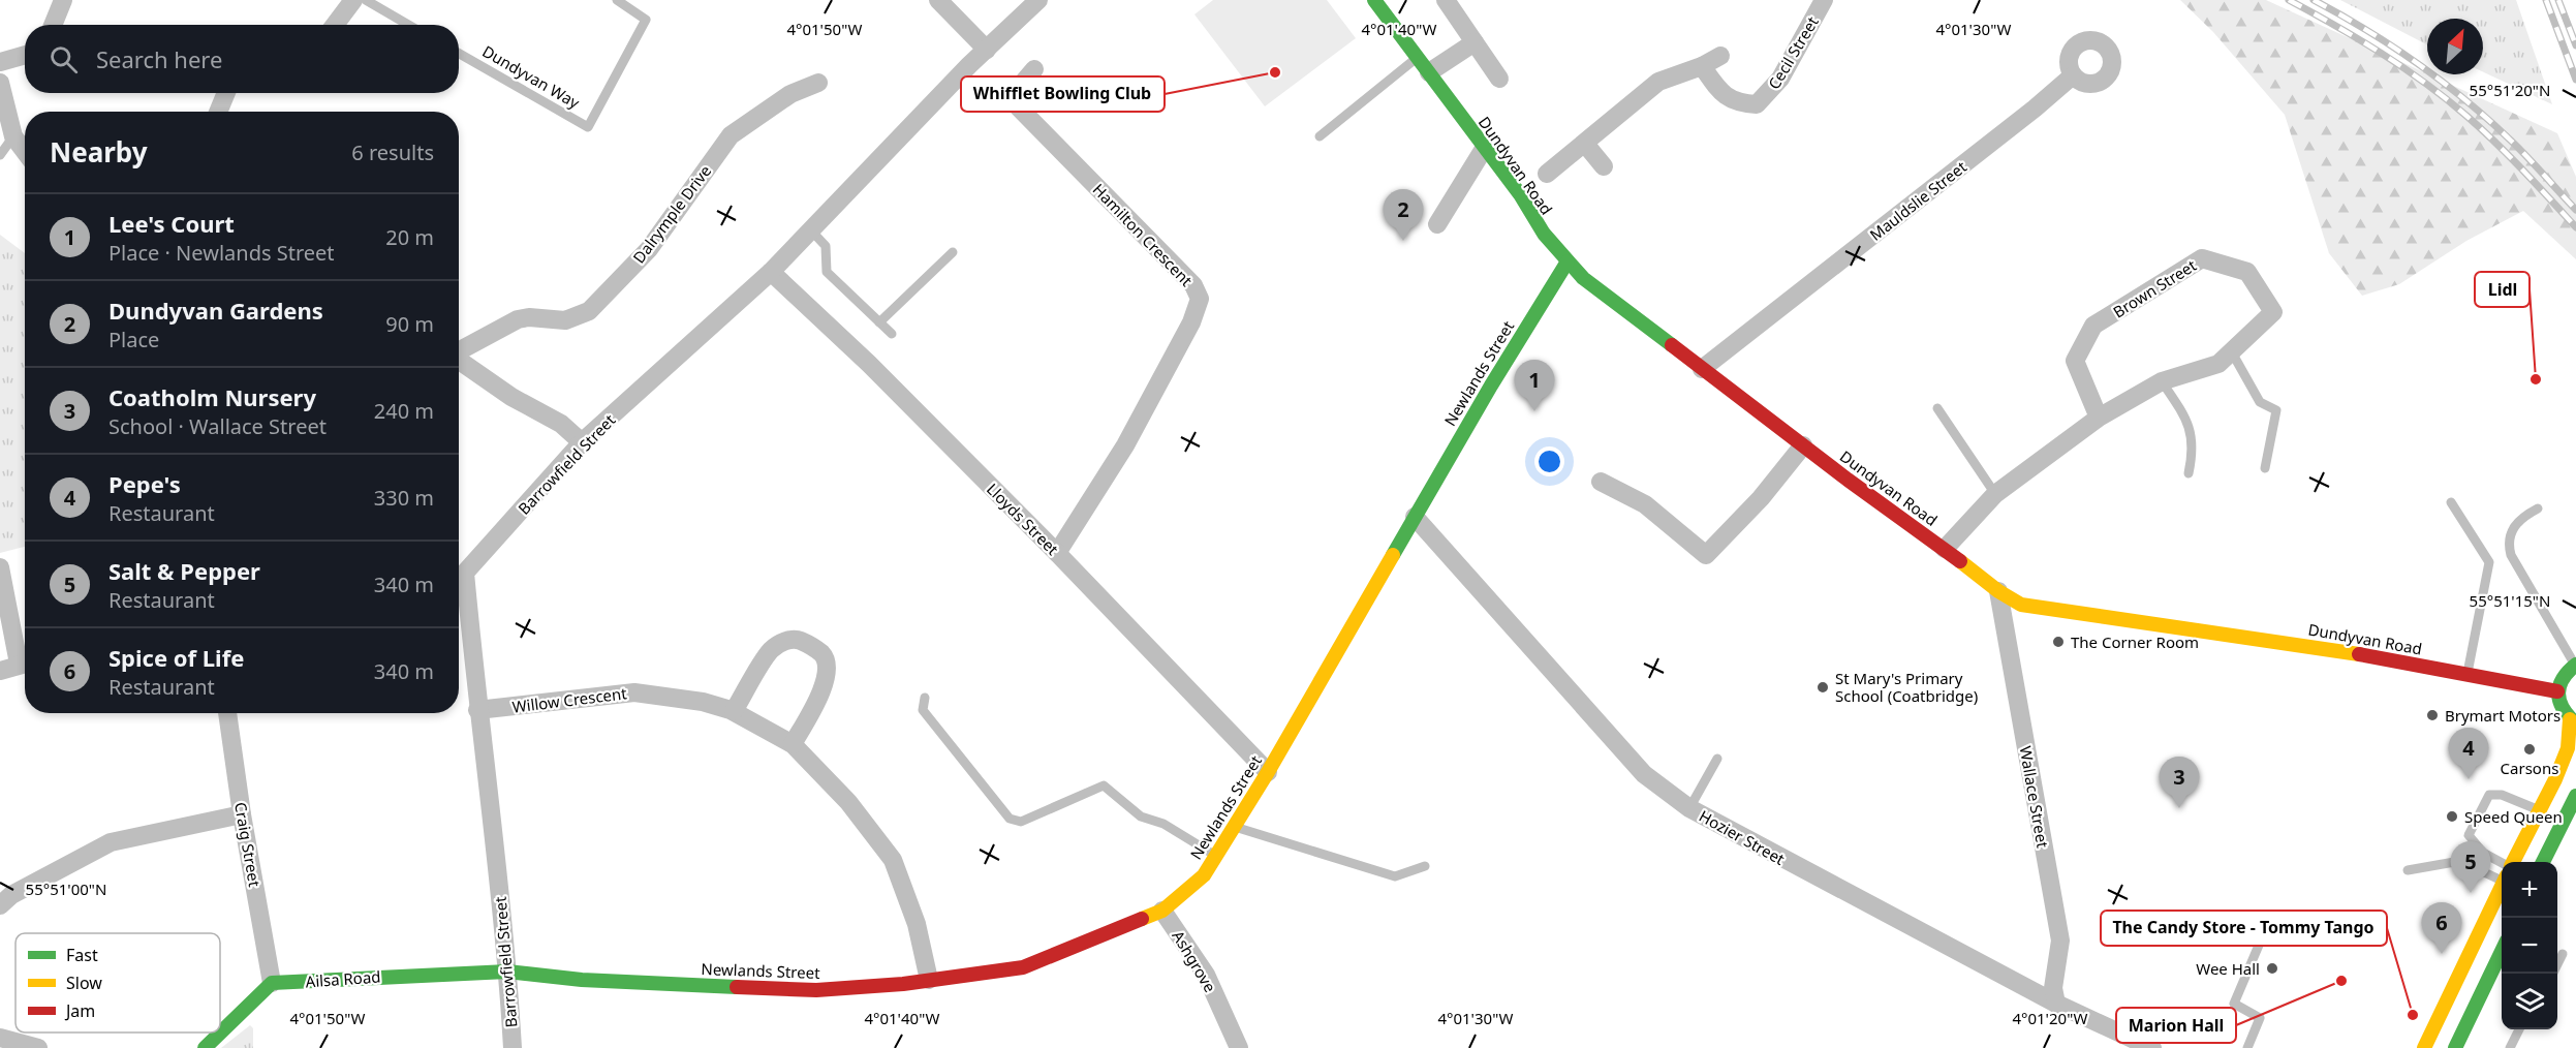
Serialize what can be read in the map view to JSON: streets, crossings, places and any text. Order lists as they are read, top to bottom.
{
  "streets": {
    "main road": ["Dundyvan Road", "Newlands Street", "Ailsa Road"],
    "street": [
      "Cecil Street",
      "Mauldslie Street",
      "Dalrymple Drive",
      "Hamilton Crescent",
      "Brown Street",
      "Barrowfield Street",
      "Lloyds Street",
      "Willow Crescent",
      "Wallace Street",
      "Hozier Street",
      "Craig Street",
      "Ashgrove"
    ],
    "lane": ["Dundyvan Way"]
  },
  "crossings": [
    ["Dundyvan Road", "Mauldslie Street"],
    ["Dundyvan Road", "Brown Street"],
    ["Dundyvan Road", "Newlands Street"],
    ["Dundyvan Road", "Wallace Street"],
    ["Hamilton Crescent", "Lloyds Street"],
    ["Newlands Street", "Barrowfield Street"],
    ["Newlands Street", "Lloyds Street"],
    ["Newlands Street", "Willow Crescent"],
    ["Newlands Street", "Hozier Street"],
    ["Newlands Street", "Ashgrove"],
    ["Newlands Street", "Ailsa Road"],
    ["Barrowfield Street", "Lloyds Street"],
    ["Barrowfield Street", "Willow Crescent"],
    ["Barrowfield Street", "Ailsa Road"],
    ["Wallace Street", "Hozier Street"],
    ["Craig Street", "Ailsa Road"]
  ],
  "places": [
    "Whifflet Bowling Club",
    "Lidl",
    "The Corner Room",
    "St Mary's Primary School (Coatbridge)",
    "Brymart Motors",
    "Carsons",
    "Speed Queen",
    "Wee Hall",
    "Marion Hall",
    "The Candy Store - Tommy Tango"
  ],
  "legend": ["Fast", "Slow", "Jam"],
  "north": "top right",
  "page": {
    "search": "Search here",
    "heading": ["Nearby", "6 results"],
    "pins": [
      "2",
      "1",
      "4",
      "3",
      "5",
      "6"
    ],
    "list": [
      {
        "mark": "1",
        "name": "Lee's Court",
        "note": "Place · Newlands Street",
        "value": "20 m"
      },
      {
        "mark": "2",
        "name": "Dundyvan Gardens",
        "note": "Place",
        "value": "90 m"
      },
      {
        "mark": "3",
        "name": "Coatholm Nursery",
        "note": "School · Wallace Street",
        "value": "240 m"
      },
      {
        "mark": "4",
        "name": "Pepe's",
        "note": "Restaurant",
        "value": "330 m"
      },
      {
        "mark": "5",
        "name": "Salt & Pepper",
        "note": "Restaurant",
        "value": "340 m"
      },
      {
        "mark": "6",
        "name": "Spice of Life",
        "note": "Restaurant",
        "value": "340 m"
      }
    ],
    "map_buttons": ["+", "−"]
  },
  "coordinates": [
    "4°01'50\"W",
    "4°01'40\"W",
    "4°01'30\"W",
    "55°51'20\"N",
    "55°51'15\"N",
    "55°51'00\"N",
    "4°01'20\"W"
  ]
}
